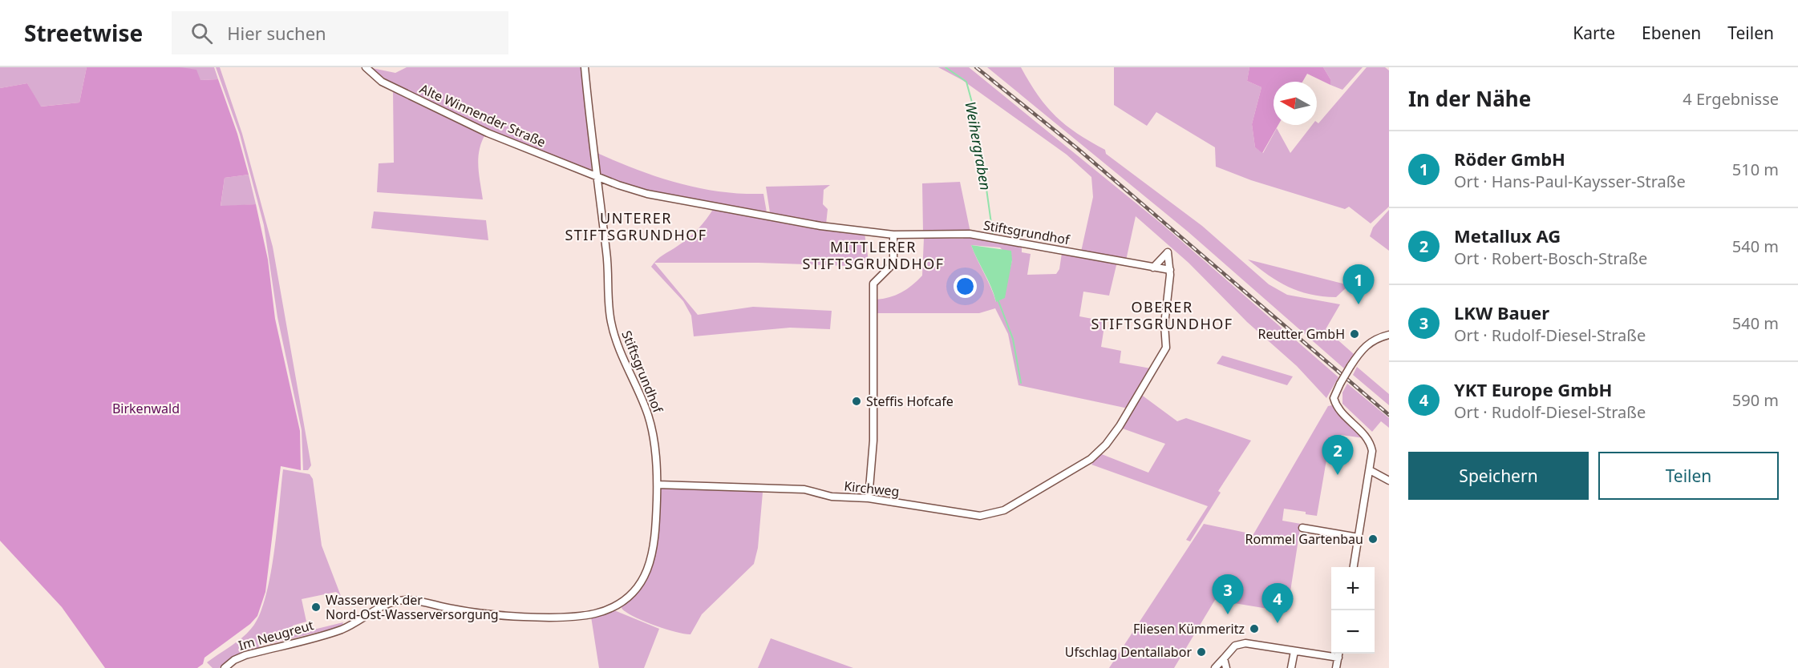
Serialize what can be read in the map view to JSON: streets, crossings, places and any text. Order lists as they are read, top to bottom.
{
  "streets": {
    "street": [
      "Alte Winnender Straße",
      "Stiftsgrundhof",
      "Kirchweg",
      "Im Neugreut"
    ]
  },
  "crossings": [
    ["Alte Winnender Straße", "Stiftsgrundhof"],
    ["Stiftsgrundhof", "Kirchweg"],
    ["Stiftsgrundhof", "Im Neugreut"]
  ],
  "districts": ["UNTERER STIFTSGRUNDHOF", "MITTLERER STIFTSGRUNDHOF", "OBERER STIFTSGRUNDHOF"],
  "water": ["Weihergraben"],
  "parks": ["Birkenwald"],
  "places": [
    "Reutter GmbH",
    "Steffis Hofcafe",
    "Rommel Gartenbau",
    "Wasserwerk der Nord-Ost-Wasserversorgung",
    "Fliesen Kümmeritz",
    "Ufschlag Dentallabor"
  ],
  "north": "left",
  "page": {
    "header": "Streetwise",
    "search": "Hier suchen",
    "nav": ["Karte", "Ebenen", "Teilen"],
    "heading": ["In der Nähe", "4 Ergebnisse"],
    "list": [
      {
        "mark": "1",
        "name": "Röder GmbH",
        "note": "Ort · Hans-Paul-Kaysser-Straße",
        "value": "510 m"
      },
      {
        "mark": "2",
        "name": "Metallux AG",
        "note": "Ort · Robert-Bosch-Straße",
        "value": "540 m"
      },
      {
        "mark": "3",
        "name": "LKW Bauer",
        "note": "Ort · Rudolf-Diesel-Straße",
        "value": "540 m"
      },
      {
        "mark": "4",
        "name": "YKT Europe GmbH",
        "note": "Ort · Rudolf-Diesel-Straße",
        "value": "590 m"
      }
    ],
    "pins": [
      "1",
      "2",
      "3",
      "4"
    ],
    "buttons": ["Speichern", "Teilen"],
    "map_buttons": ["+", "−"]
  }
}
